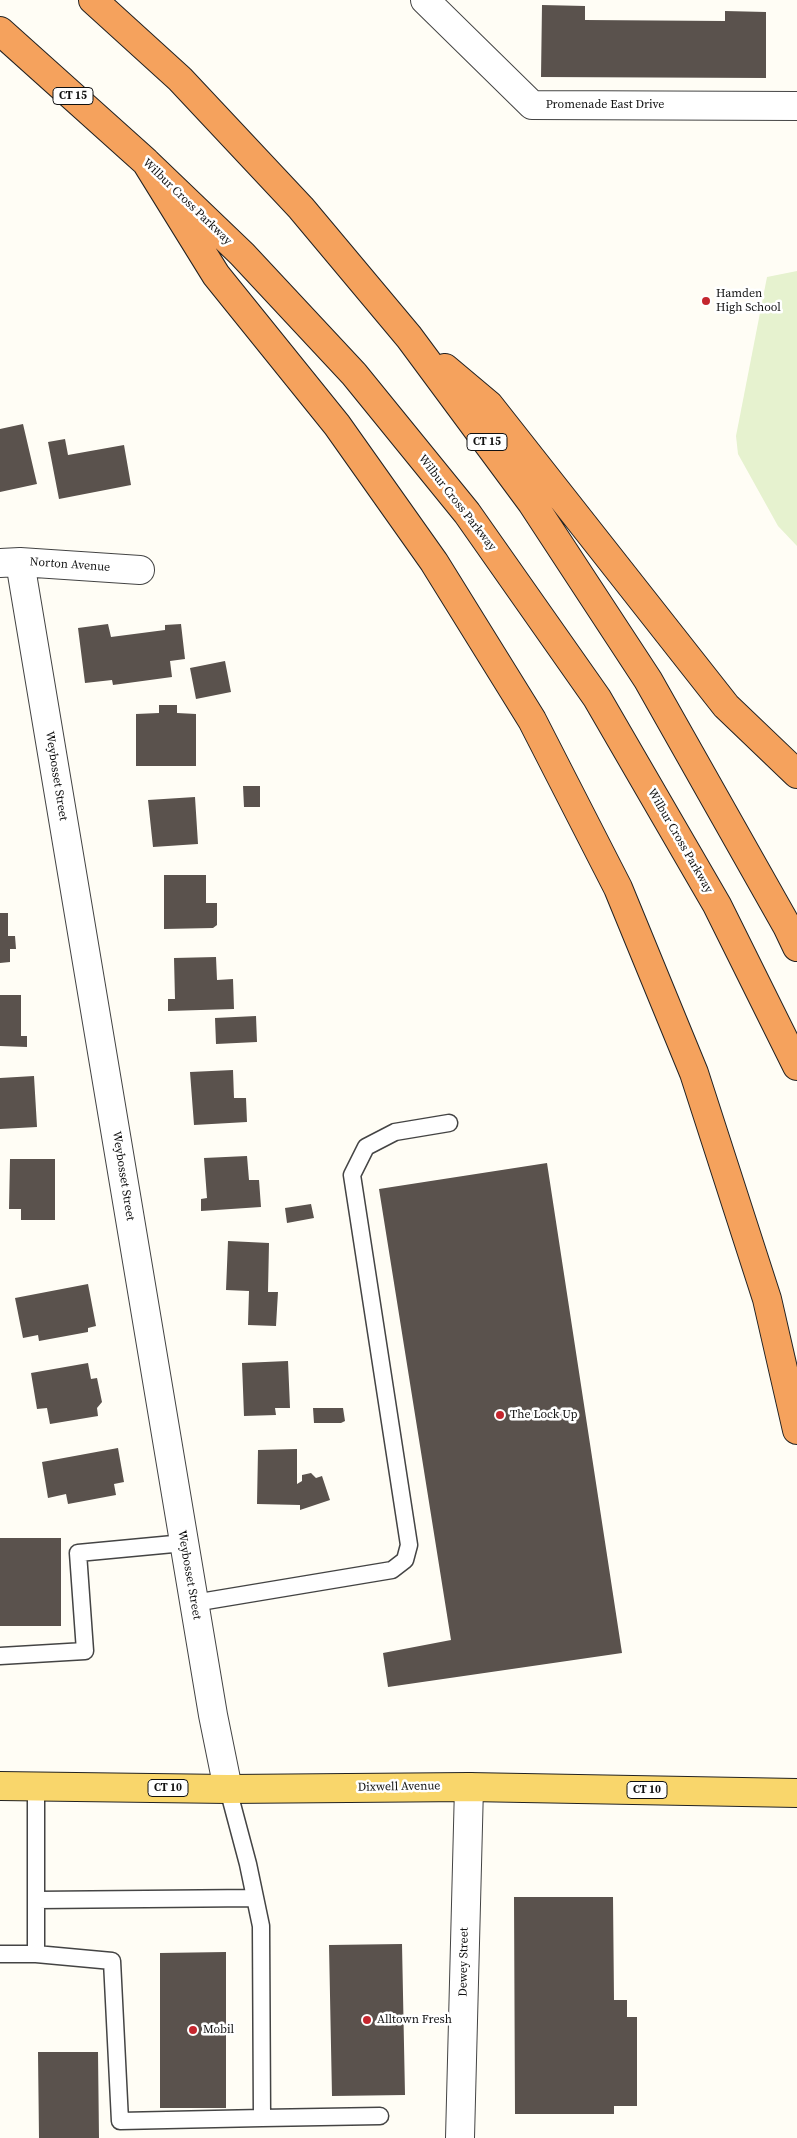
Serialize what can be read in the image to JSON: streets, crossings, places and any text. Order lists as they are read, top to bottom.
{
  "streets": {
    "highway": ["CT 15", "Wilbur Cross Parkway"],
    "main road": ["Dixwell Avenue", "CT 10"],
    "street": [
      "Promenade East Drive",
      "Norton Avenue",
      "Weybosset Street",
      "Dewey Street"
    ]
  },
  "crossings": [
    ["Norton Avenue", "Weybosset Street"],
    ["Weybosset Street", "Dixwell Avenue"],
    ["Dixwell Avenue", "Dewey Street"]
  ],
  "places": [
    "Hamden High School",
    "The Lock Up",
    "Alltown Fresh",
    "Mobil"
  ]
}
